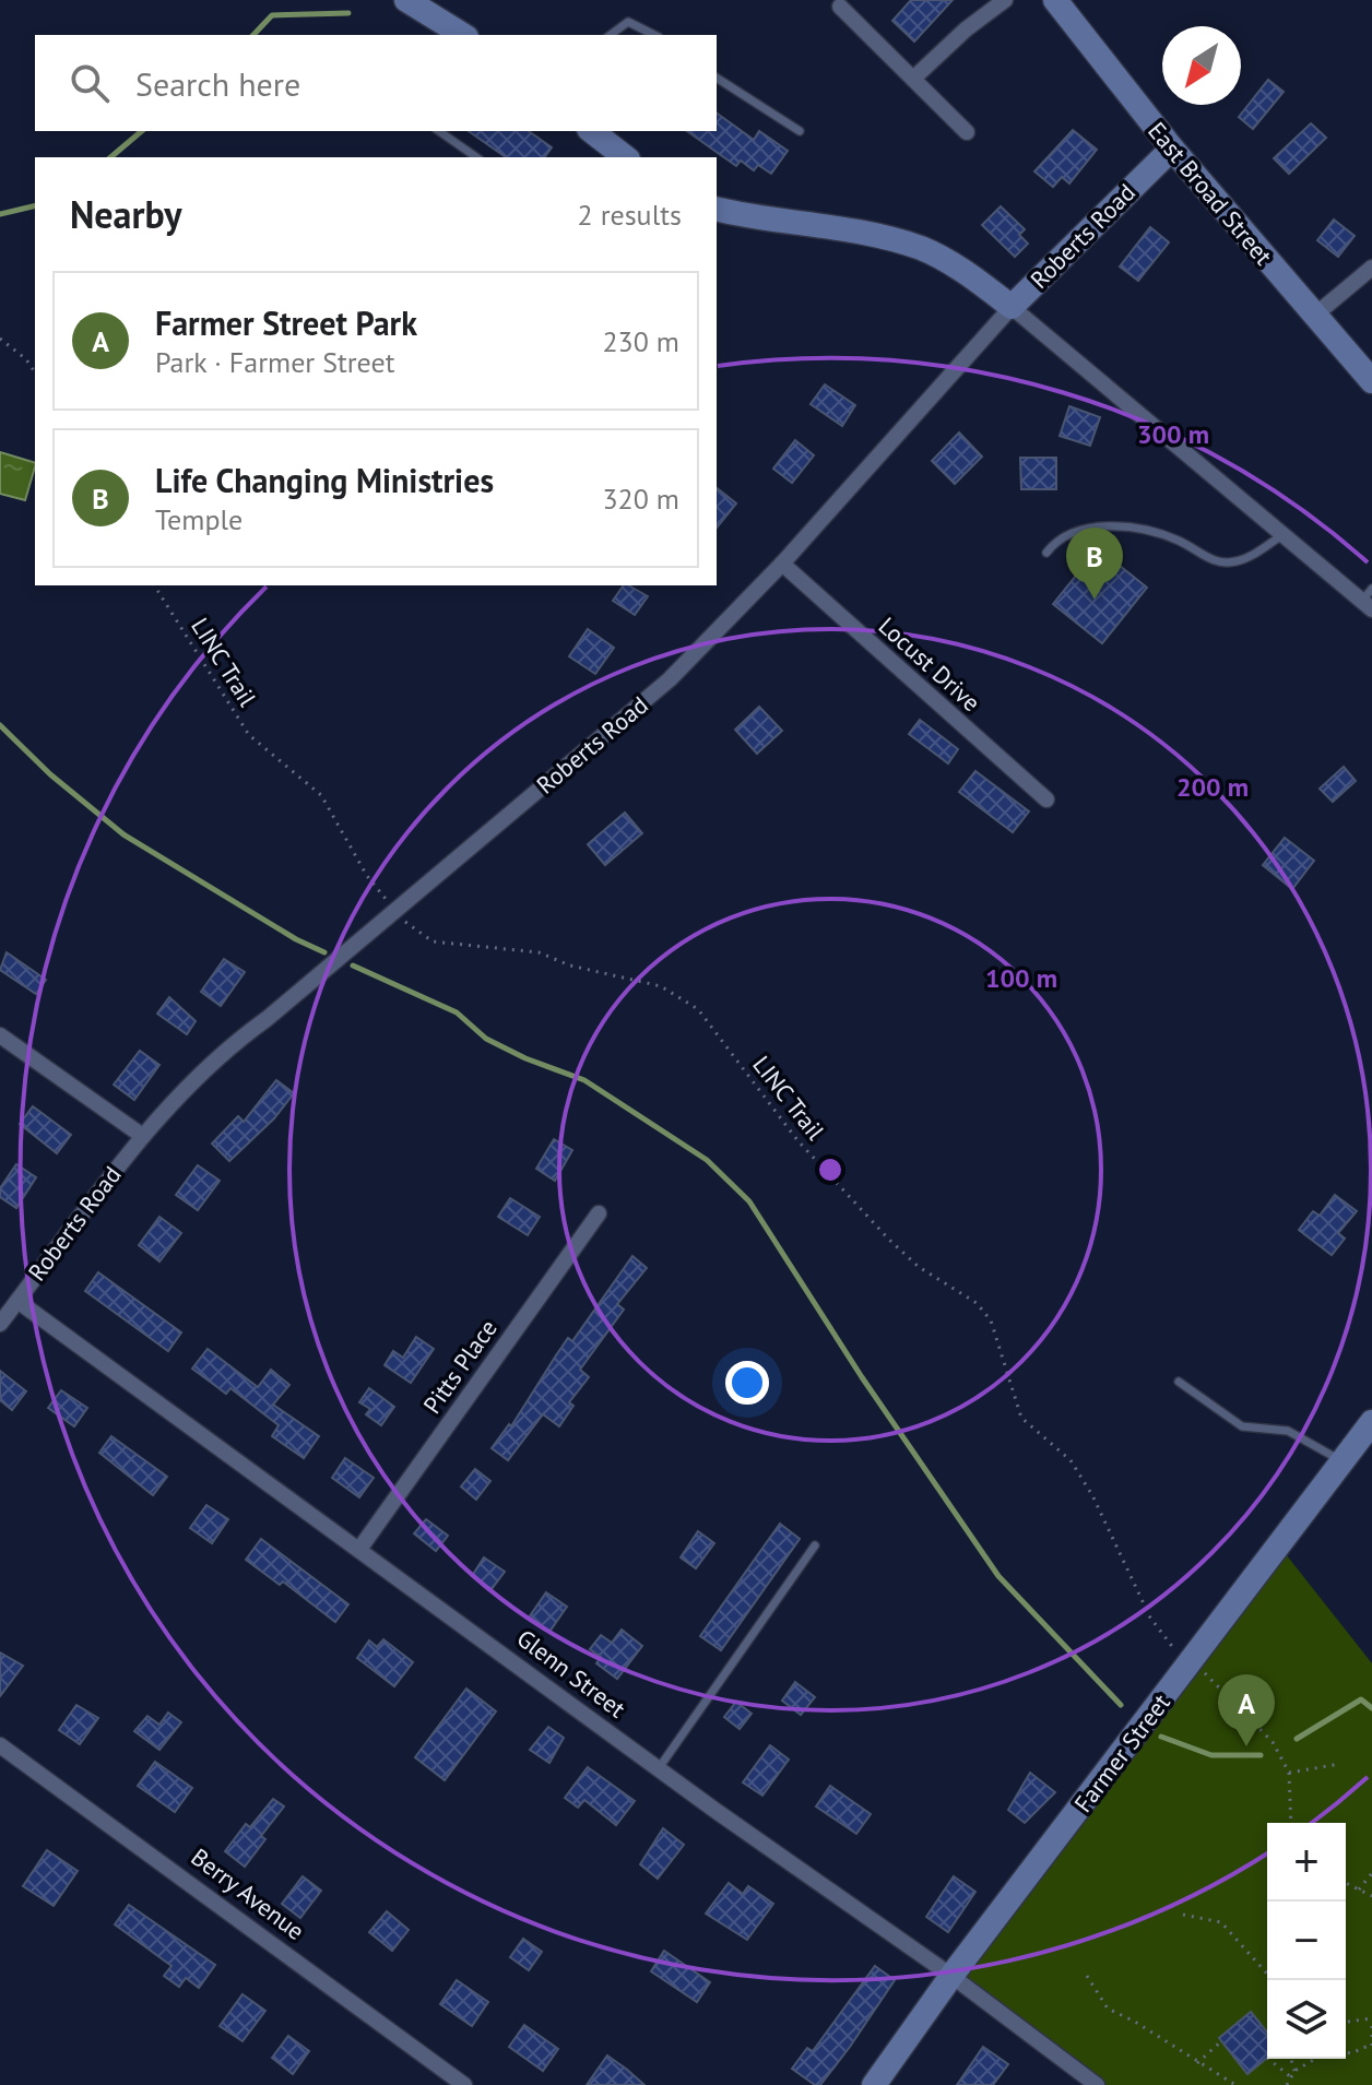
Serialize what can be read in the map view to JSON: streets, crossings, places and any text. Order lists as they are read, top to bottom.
{
  "streets": {
    "street": [
      "East Broad Street",
      "Roberts Road",
      "Locust Drive",
      "Pitts Place",
      "Glenn Street",
      "Farmer Street",
      "Berry Avenue"
    ],
    "path": ["LINC Trail"]
  },
  "crossings": [
    ["East Broad Street", "Roberts Road"],
    ["Roberts Road", "LINC Trail"],
    ["Roberts Road", "Locust Drive"],
    ["Roberts Road", "Glenn Street"],
    ["LINC Trail", "Farmer Street"],
    ["Pitts Place", "Glenn Street"],
    ["Glenn Street", "Farmer Street"]
  ],
  "north": "bottom left",
  "page": {
    "search": "Search here",
    "heading": ["Nearby", "2 results"],
    "list": [
      {
        "mark": "A",
        "name": "Farmer Street Park",
        "note": "Park · Farmer Street",
        "value": "230 m"
      },
      {
        "mark": "B",
        "name": "Life Changing Ministries",
        "note": "Temple",
        "value": "320 m"
      }
    ],
    "pins": ["B", "A"],
    "map_buttons": ["+", "−"]
  },
  "rings": ["300 m", "200 m", "100 m"]
}
